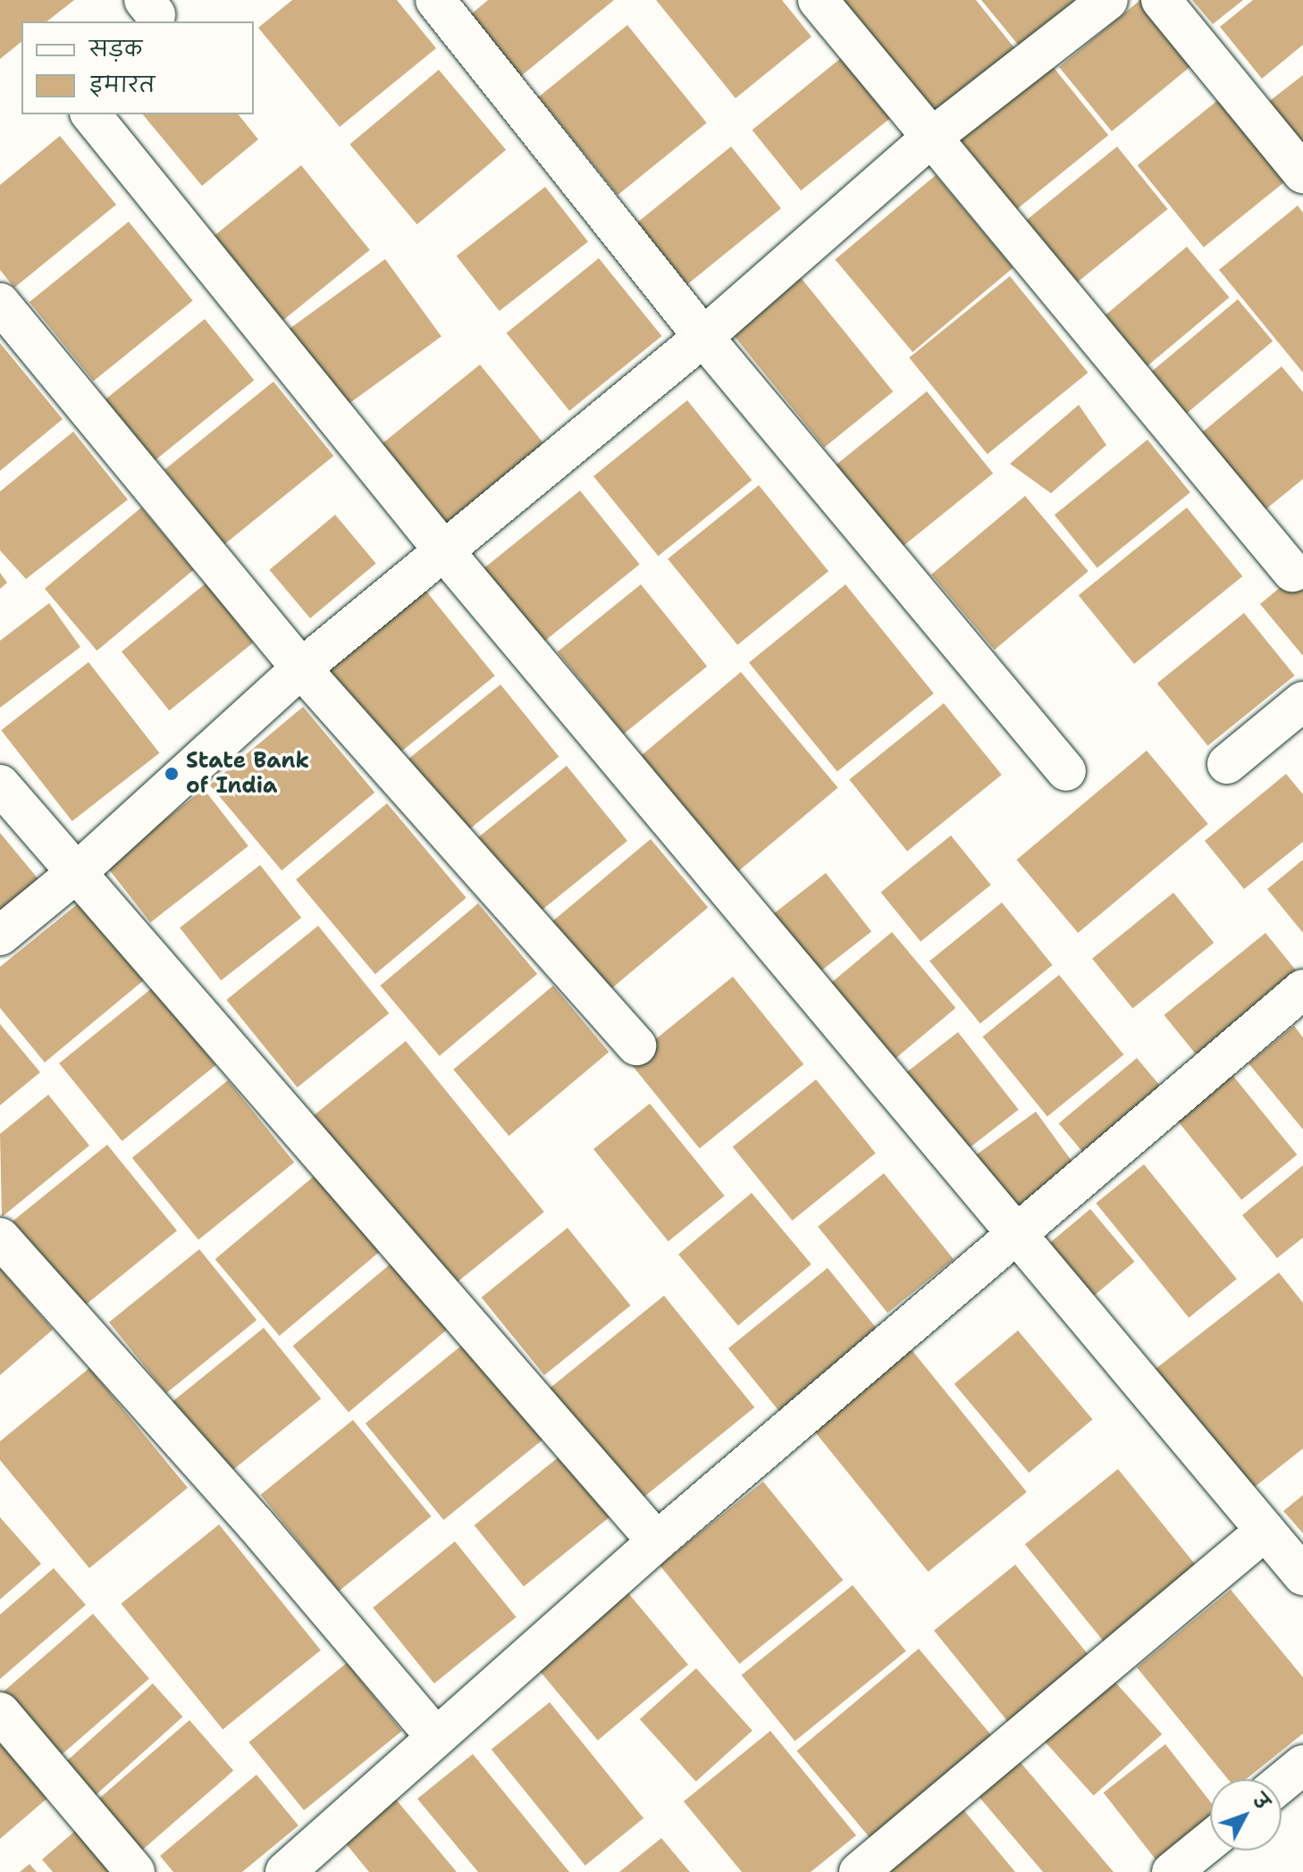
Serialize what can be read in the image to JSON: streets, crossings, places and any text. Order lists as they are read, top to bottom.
{
  "places": ["State Bank of India"],
  "legend": ["सड़क", "इमारत"],
  "north": "top right"
}
